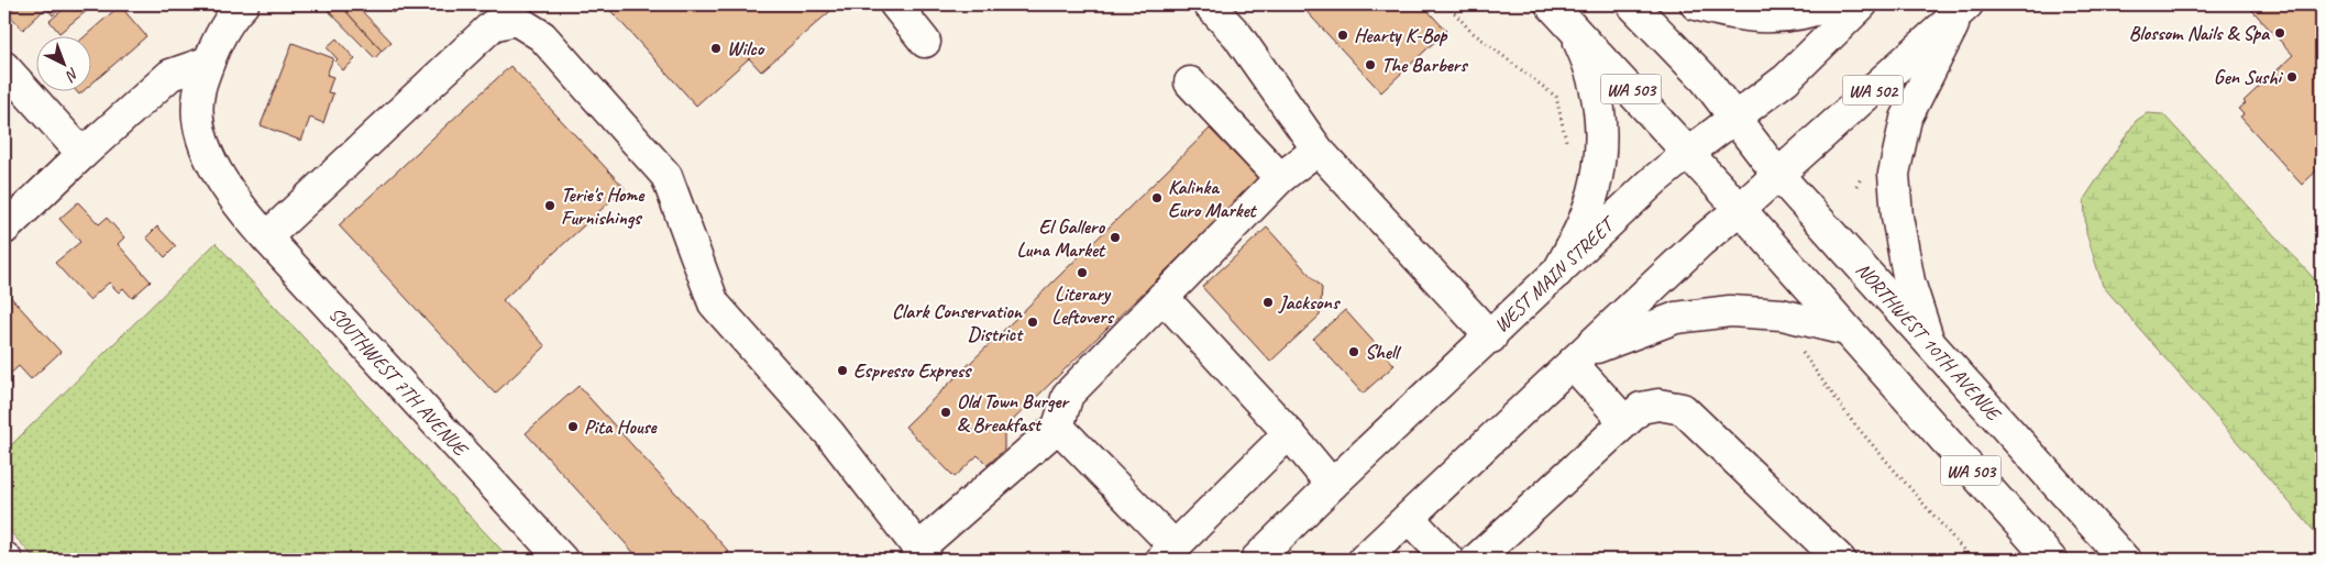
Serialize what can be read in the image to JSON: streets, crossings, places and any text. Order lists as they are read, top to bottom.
{
  "streets": {
    "main road": [
      "WA 503",
      "WA 502",
      "WEST MAIN STREET",
      "NORTHWEST 10TH AVENUE",
      "SOUTHWEST 7TH AVENUE"
    ]
  },
  "crossings": [
    ["WA 503", "WA 502"],
    ["WA 503", "WEST MAIN STREET"],
    ["WA 503", "NORTHWEST 10TH AVENUE"],
    ["WA 502", "NORTHWEST 10TH AVENUE"],
    ["WEST MAIN STREET", "NORTHWEST 10TH AVENUE"]
  ],
  "places": [
    "Blossom Nails & Spa",
    "Hearty K-Bop",
    "Wilco",
    "The Barbers",
    "Gen Sushi",
    "Kalinka Euro Market",
    "Terie's Home Furnishings",
    "El Gallero Luna Market",
    "Literary Leftovers",
    "Jacksons",
    "Clark Conservation District",
    "Shell",
    "Espresso Express",
    "Old Town Burger & Breakfast",
    "Pita House"
  ],
  "north": "bottom right"
}
